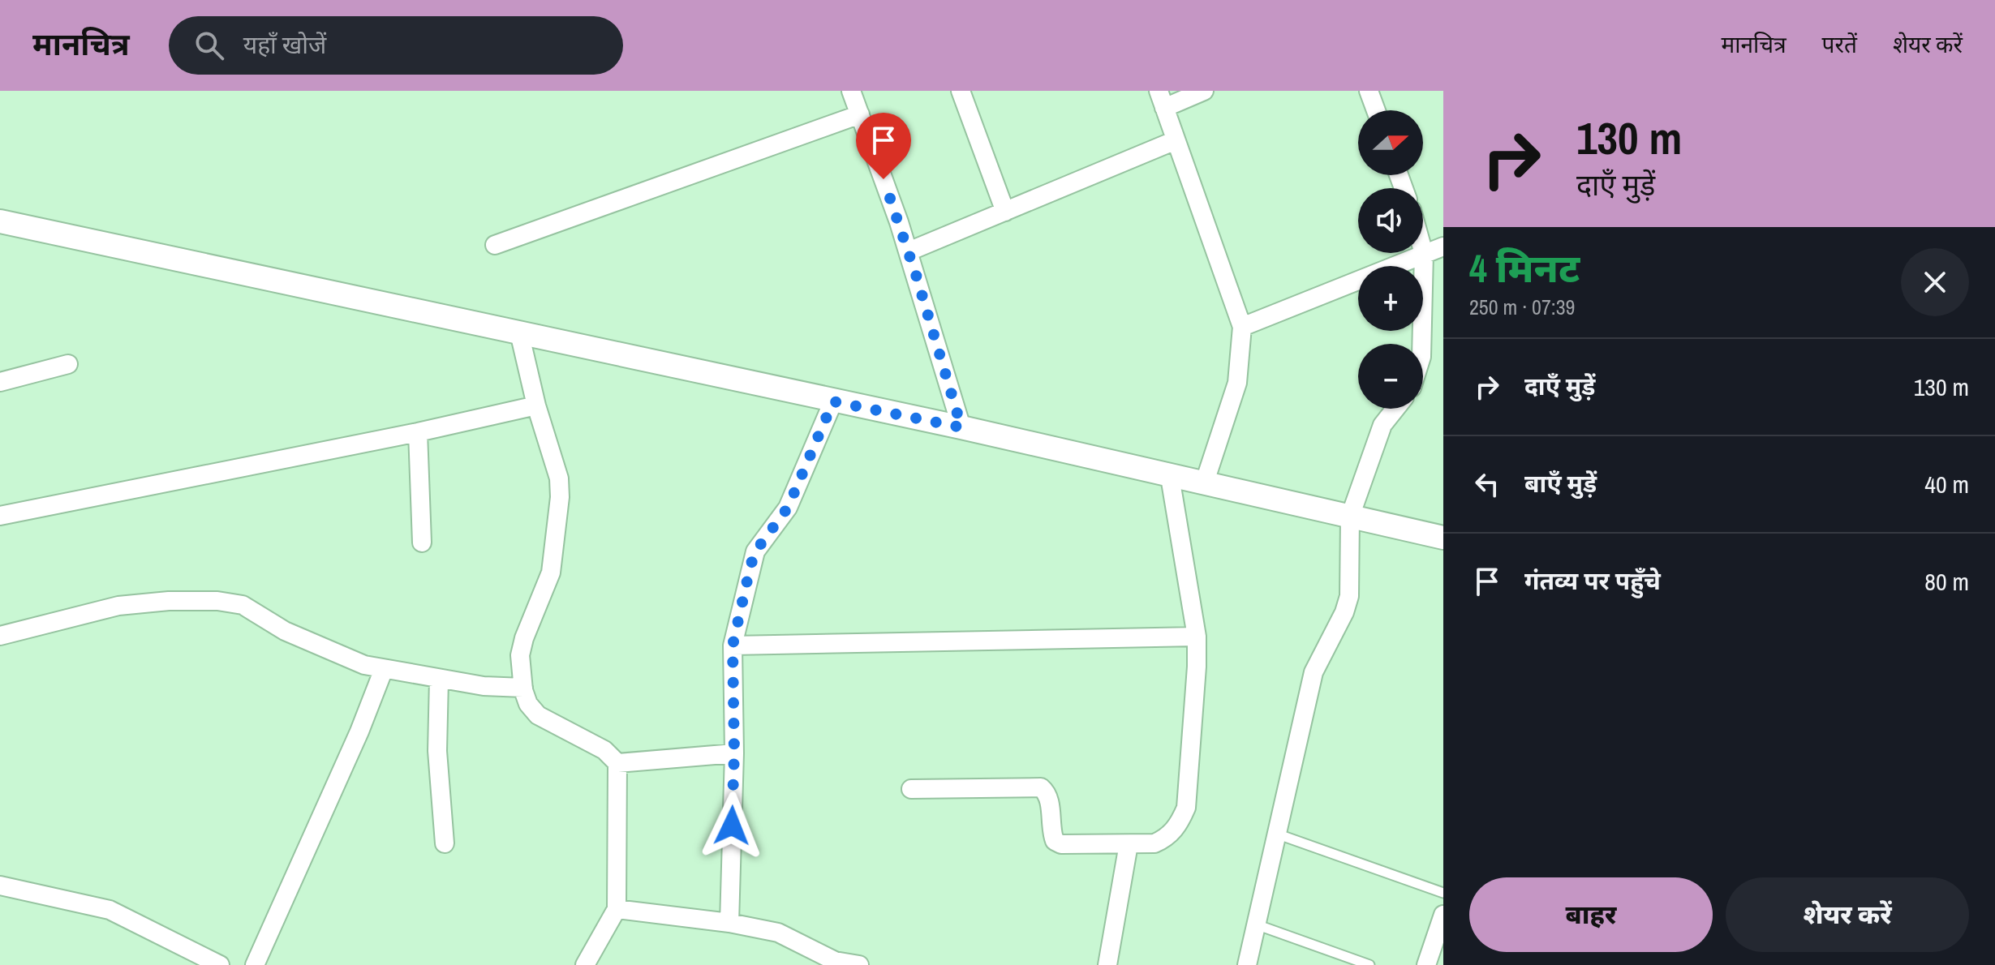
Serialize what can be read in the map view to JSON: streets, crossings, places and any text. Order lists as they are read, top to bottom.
{
  "north": "right",
  "page": {
    "header": "मानचित्र",
    "search": "यहाँ खोजें",
    "nav": ["मानचित्र", "परतें", "शेयर करें"],
    "turn": ["130 m", "दाएँ मुड़ें"],
    "map_buttons": ["+", "−"],
    "heading": ["4 मिनट", "250 m · 07:39"],
    "list": [
      {
        "name": "दाएँ मुड़ें",
        "value": "130 m"
      },
      {
        "name": "बाएँ मुड़ें",
        "value": "40 m"
      },
      {
        "name": "गंतव्य पर पहुँचे",
        "value": "80 m"
      }
    ],
    "buttons": ["बाहर", "शेयर करें"]
  }
}
